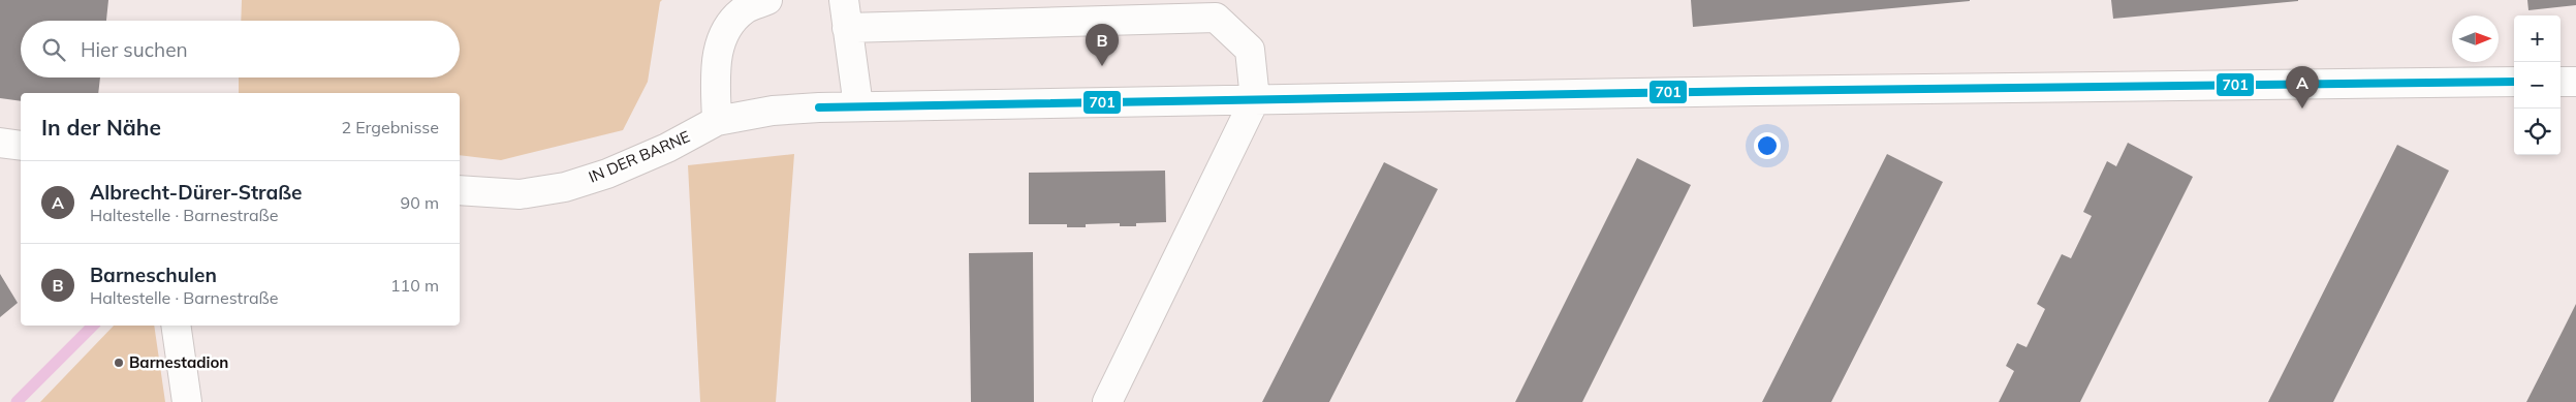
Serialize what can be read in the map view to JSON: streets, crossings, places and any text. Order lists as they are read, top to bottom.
{
  "streets": {
    "street": ["IN DER BARNE"]
  },
  "places": ["Barnestadion"],
  "lines": ["transit line 701"],
  "north": "right",
  "page": {
    "map_buttons": ["+", "−"],
    "search": "Hier suchen",
    "pins": ["B", "A"],
    "heading": ["In der Nähe", "2 Ergebnisse"],
    "list": [
      {
        "mark": "A",
        "name": "Albrecht-Dürer-Straße",
        "note": "Haltestelle · Barnestraße",
        "value": "90 m"
      },
      {
        "mark": "B",
        "name": "Barneschulen",
        "note": "Haltestelle · Barnestraße",
        "value": "110 m"
      }
    ]
  }
}
